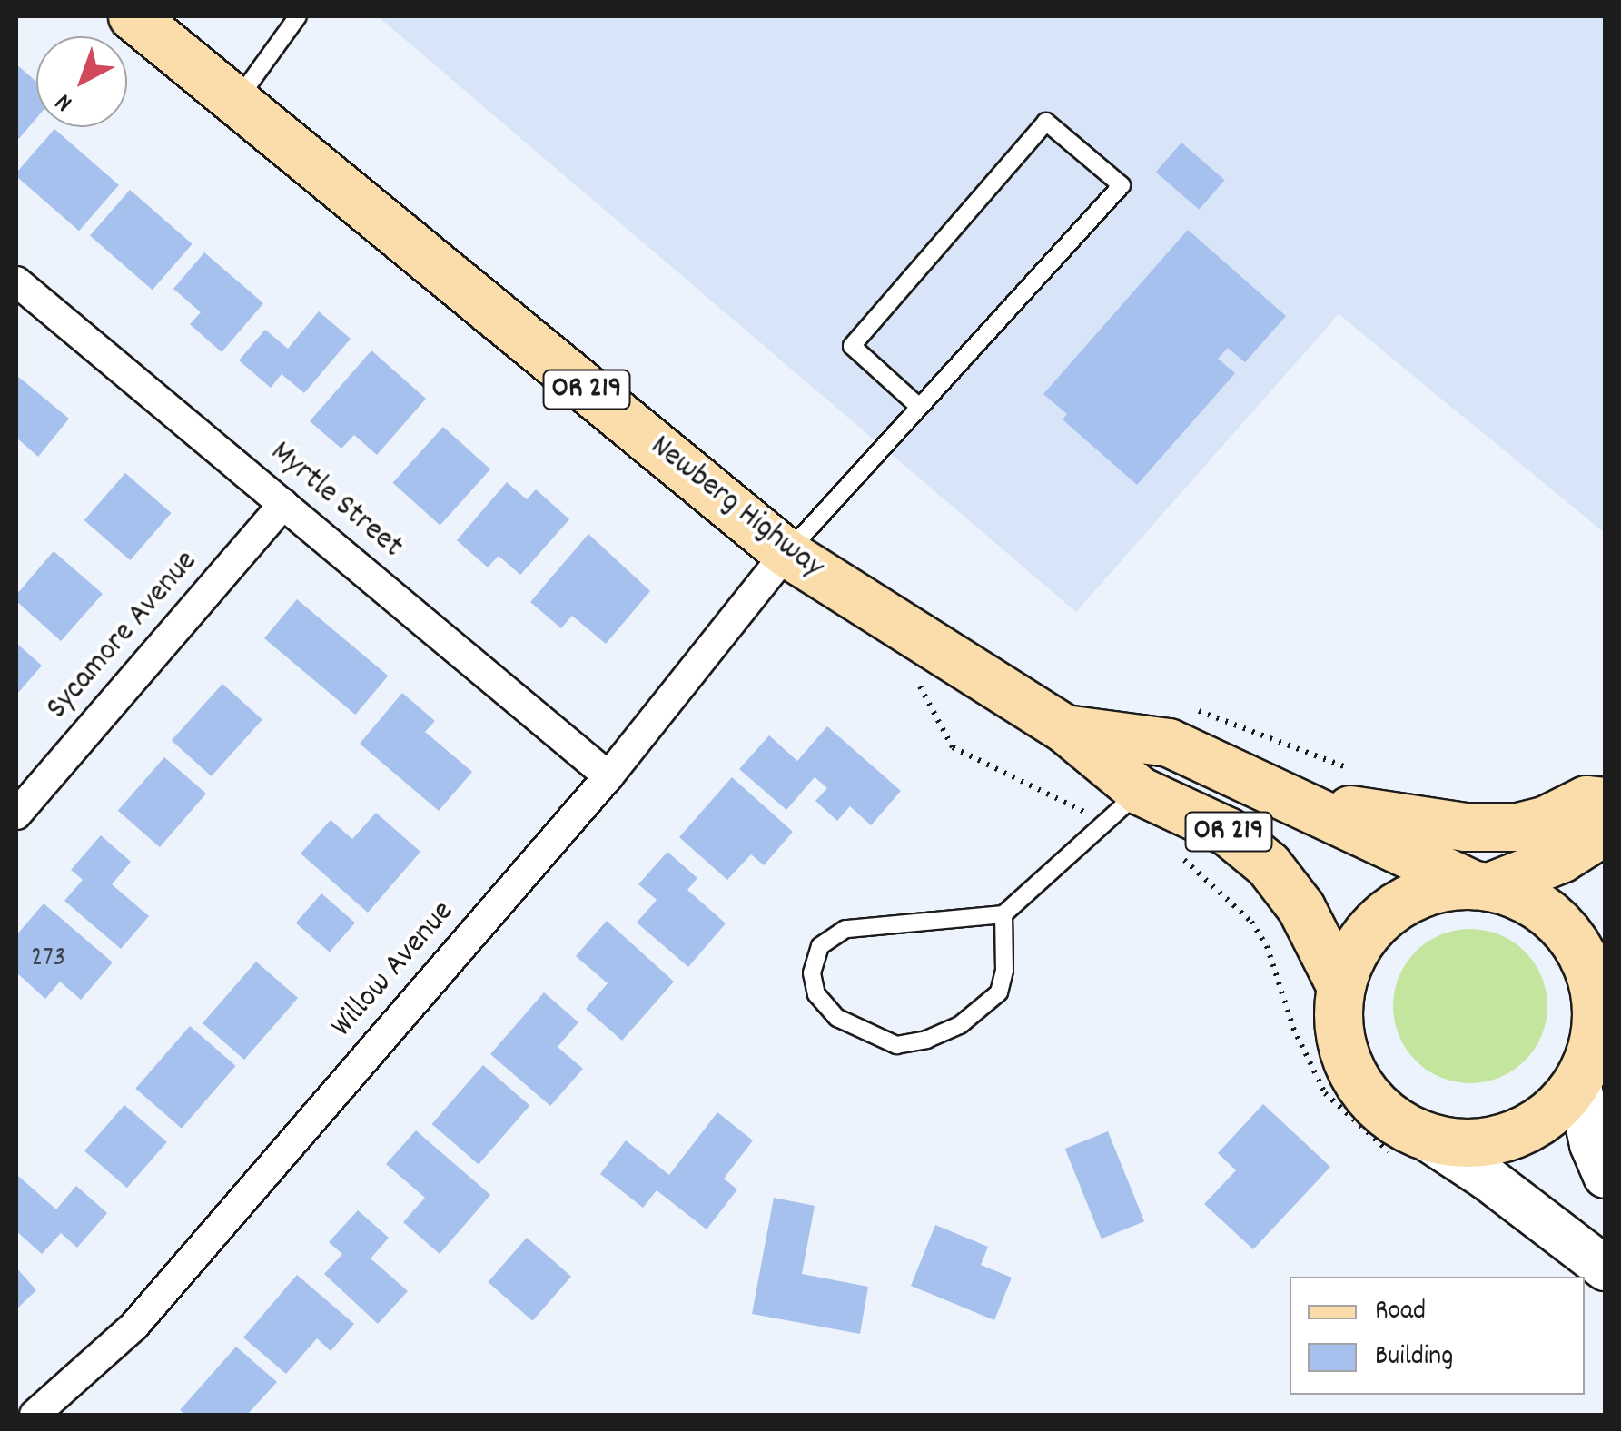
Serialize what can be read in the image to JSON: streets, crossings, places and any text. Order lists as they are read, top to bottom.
{
  "streets": {
    "main road": ["OR 219", "Newberg Highway"],
    "street": ["Myrtle Street", "Sycamore Avenue", "Willow Avenue"]
  },
  "crossings": [
    ["Myrtle Street", "Sycamore Avenue"],
    ["Myrtle Street", "Willow Avenue"],
    ["Newberg Highway", "Willow Avenue"]
  ],
  "house_numbers": ["273"],
  "legend": ["Road", "Building"],
  "north": "bottom left"
}
